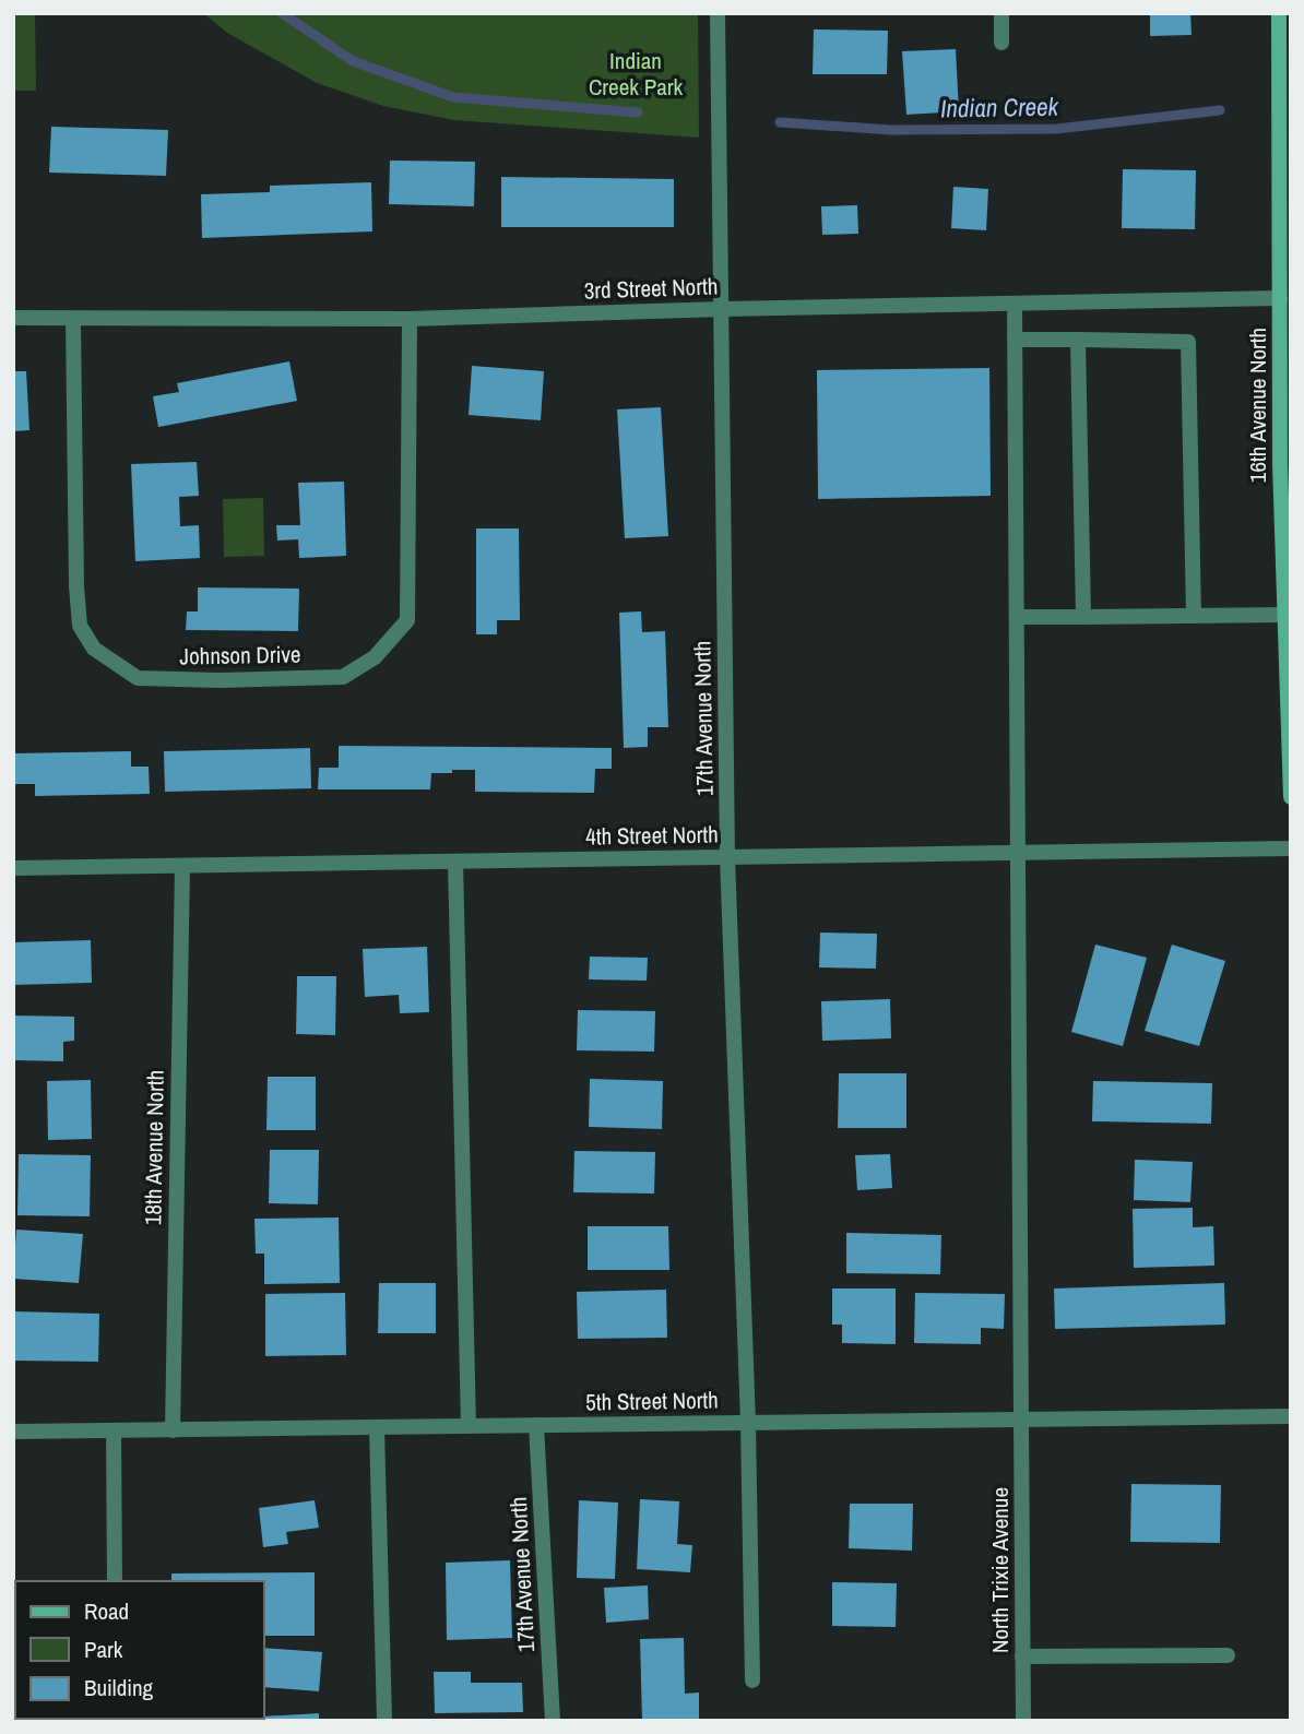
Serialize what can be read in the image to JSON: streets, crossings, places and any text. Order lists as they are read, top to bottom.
{
  "streets": {
    "main road": ["16th Avenue North"],
    "street": [
      "3rd Street North",
      "Johnson Drive",
      "17th Avenue North",
      "4th Street North",
      "18th Avenue North",
      "5th Street North",
      "North Trixie Avenue"
    ]
  },
  "crossings": [
    ["3rd Street North", "16th Avenue North"],
    ["3rd Street North", "Johnson Drive"],
    ["3rd Street North", "17th Avenue North"],
    ["3rd Street North", "North Trixie Avenue"],
    ["17th Avenue North", "4th Street North"],
    ["17th Avenue North", "5th Street North"],
    ["4th Street North", "18th Avenue North"],
    ["4th Street North", "North Trixie Avenue"],
    ["18th Avenue North", "5th Street North"],
    ["5th Street North", "North Trixie Avenue"]
  ],
  "water": ["Indian Creek"],
  "parks": ["Indian Creek Park"],
  "legend": ["Road", "Park", "Building"]
}
